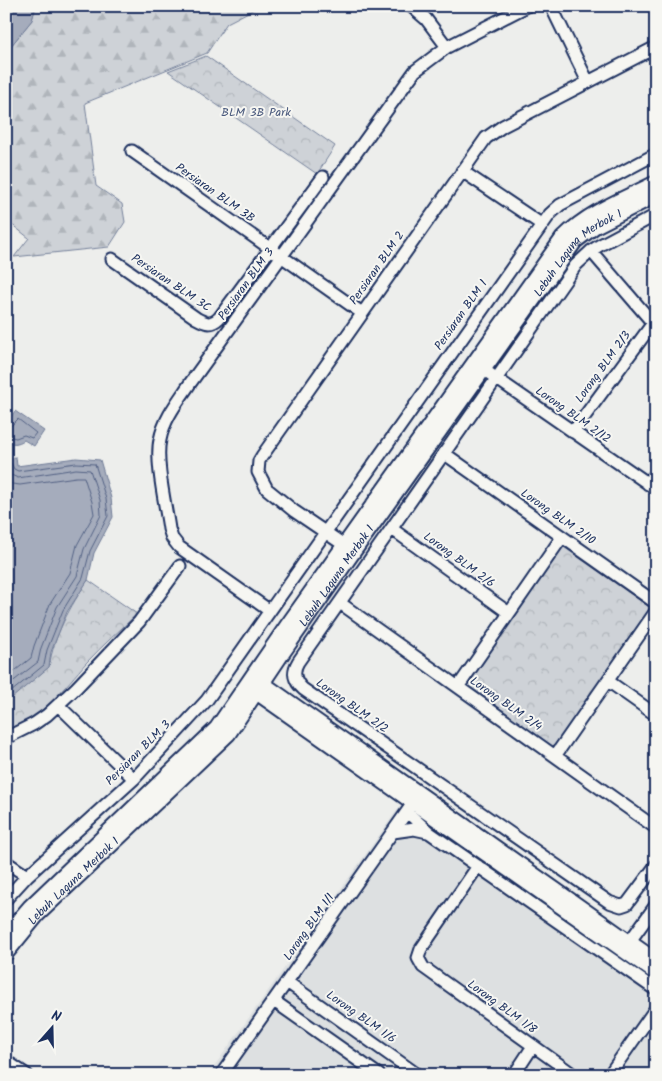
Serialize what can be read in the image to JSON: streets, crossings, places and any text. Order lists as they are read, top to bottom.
{
  "streets": {
    "street": [
      "Persiaran BLM 3B",
      "Lebuh Laguna Merbok 1",
      "Persiaran BLM 2",
      "Persiaran BLM 3C",
      "Persiaran BLM 3",
      "Persiaran BLM 1",
      "Lorong BLM 2/3",
      "Lorong BLM 2/12",
      "Lorong BLM 2/10",
      "Lorong BLM 2/6",
      "Lorong BLM 2/4",
      "Lorong BLM 2/2",
      "Lorong BLM 1/1",
      "Lorong BLM 1/8",
      "Lorong BLM 1/6"
    ]
  },
  "crossings": [
    ["Persiaran BLM 3B", "Persiaran BLM 2"],
    ["Persiaran BLM 3B", "Persiaran BLM 3C"],
    ["Persiaran BLM 3B", "Persiaran BLM 3"],
    ["Lebuh Laguna Merbok 1", "Persiaran BLM 2"],
    ["Lebuh Laguna Merbok 1", "Lorong BLM 2/12"],
    ["Persiaran BLM 2", "Persiaran BLM 3"],
    ["Persiaran BLM 2", "Persiaran BLM 1"],
    ["Persiaran BLM 3", "Persiaran BLM 1"],
    ["Lorong BLM 2/3", "Lorong BLM 2/12"],
    ["Lorong BLM 2/12", "Lorong BLM 2/2"],
    ["Lorong BLM 2/10", "Lorong BLM 2/2"],
    ["Lorong BLM 2/6", "Lorong BLM 2/2"],
    ["Lorong BLM 2/4", "Lorong BLM 2/2"],
    ["Lorong BLM 1/1", "Lorong BLM 1/6"]
  ],
  "parks": ["BLM 3B Park"],
  "north": "top"
}
